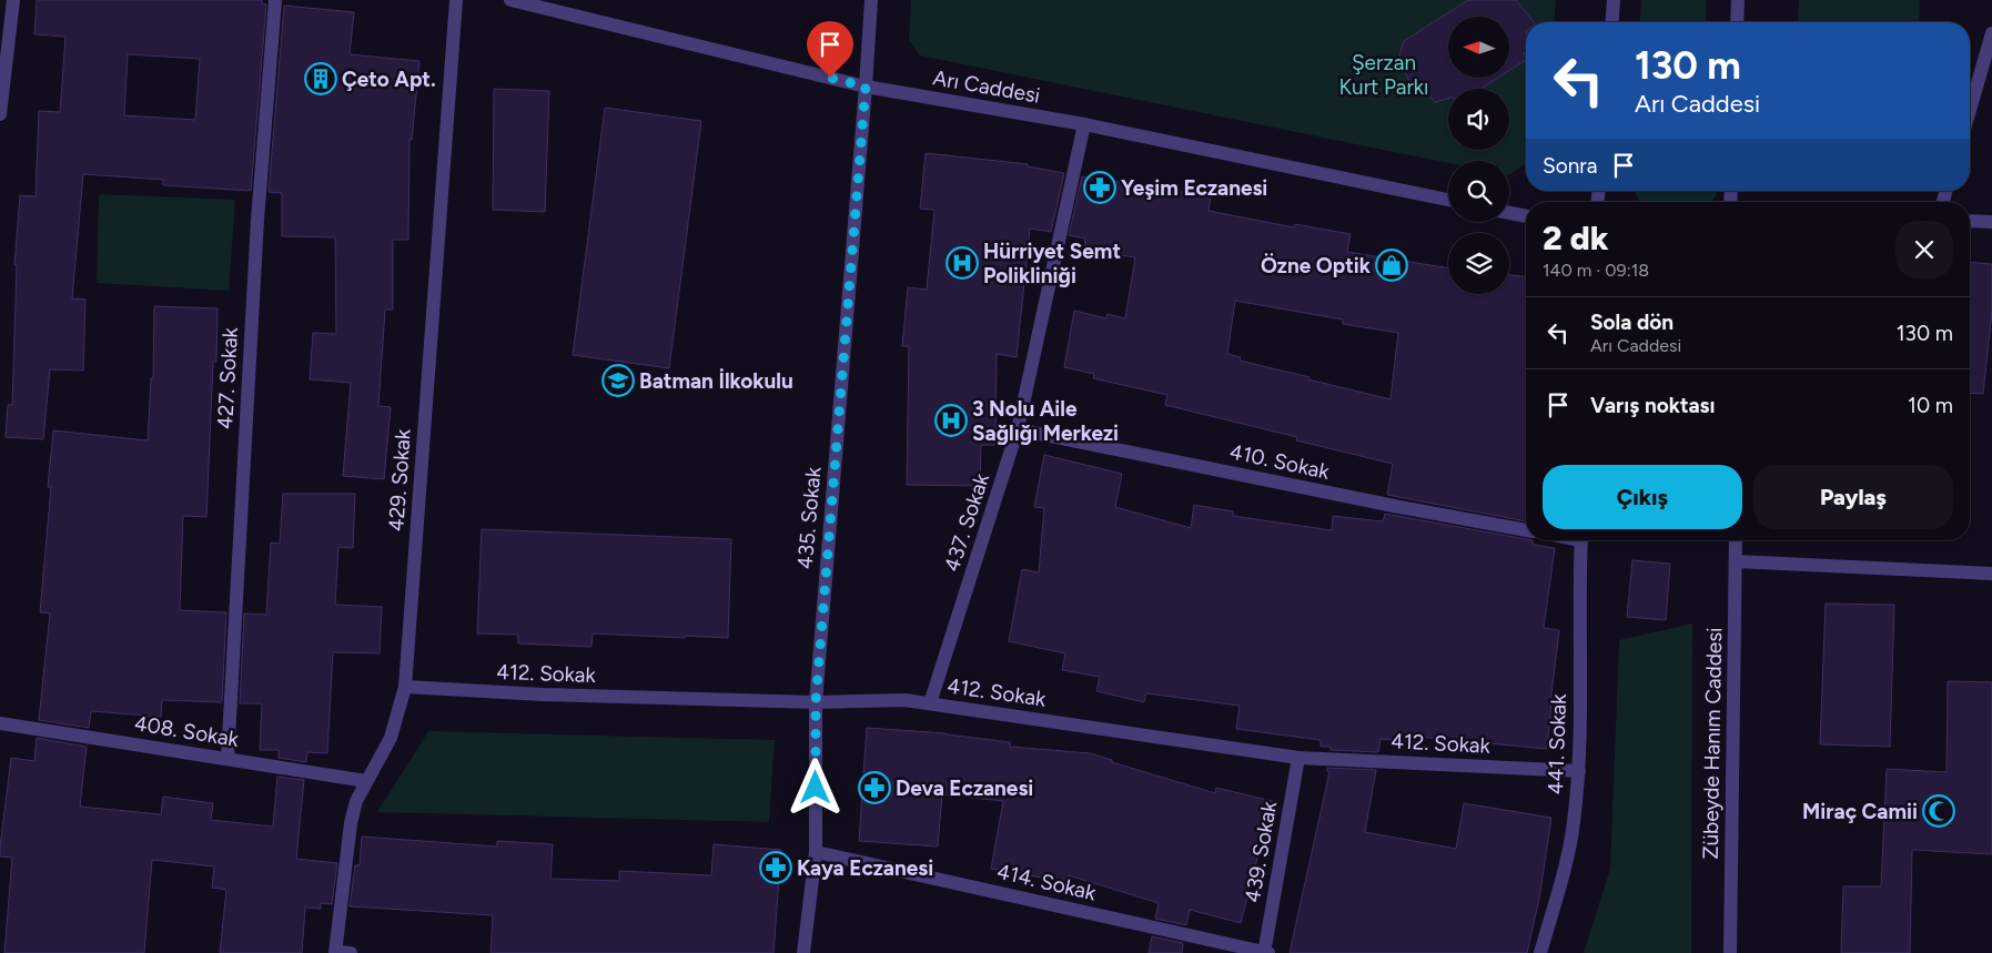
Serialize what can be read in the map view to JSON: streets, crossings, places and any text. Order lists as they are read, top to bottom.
{
  "streets": {
    "street": [
      "Arı Caddesi",
      "427. Sokak",
      "410. Sokak",
      "429. Sokak",
      "435. Sokak",
      "437. Sokak",
      "412. Sokak",
      "408. Sokak",
      "Zübeyde Hanım Caddesi",
      "441. Sokak",
      "439. Sokak",
      "414. Sokak"
    ]
  },
  "crossings": [
    ["Arı Caddesi", "435. Sokak"],
    ["Arı Caddesi", "437. Sokak"],
    ["427. Sokak", "408. Sokak"],
    ["410. Sokak", "437. Sokak"],
    ["429. Sokak", "412. Sokak"],
    ["429. Sokak", "408. Sokak"],
    ["435. Sokak", "412. Sokak"],
    ["435. Sokak", "414. Sokak"],
    ["437. Sokak", "412. Sokak"],
    ["412. Sokak", "441. Sokak"],
    ["412. Sokak", "439. Sokak"],
    ["439. Sokak", "414. Sokak"]
  ],
  "parks": ["Şerzan Kurt Parkı"],
  "places": {
    "building": ["Çeto Apt."],
    "pharmacy": ["Yeşim Eczanesi", "Deva Eczanesi", "Kaya Eczanesi"],
    "hospital": ["Hürriyet Semt Polikliniği", "3 Nolu Aile Sağlığı Merkezi"],
    "shop": ["Özne Optik"],
    "school or university": ["Batman İlkokulu"],
    "mosque": ["Miraç Camii"]
  },
  "north": "left",
  "page": {
    "turn": ["130 m", "Arı Caddesi"],
    "then": "Sonra",
    "heading": ["2 dk", "140 m · 09:18"],
    "list": [
      {
        "name": "Sola dön",
        "note": "Arı Caddesi",
        "value": "130 m"
      },
      {
        "name": "Varış noktası",
        "value": "10 m"
      }
    ],
    "buttons": ["Çıkış", "Paylaş"]
  }
}
